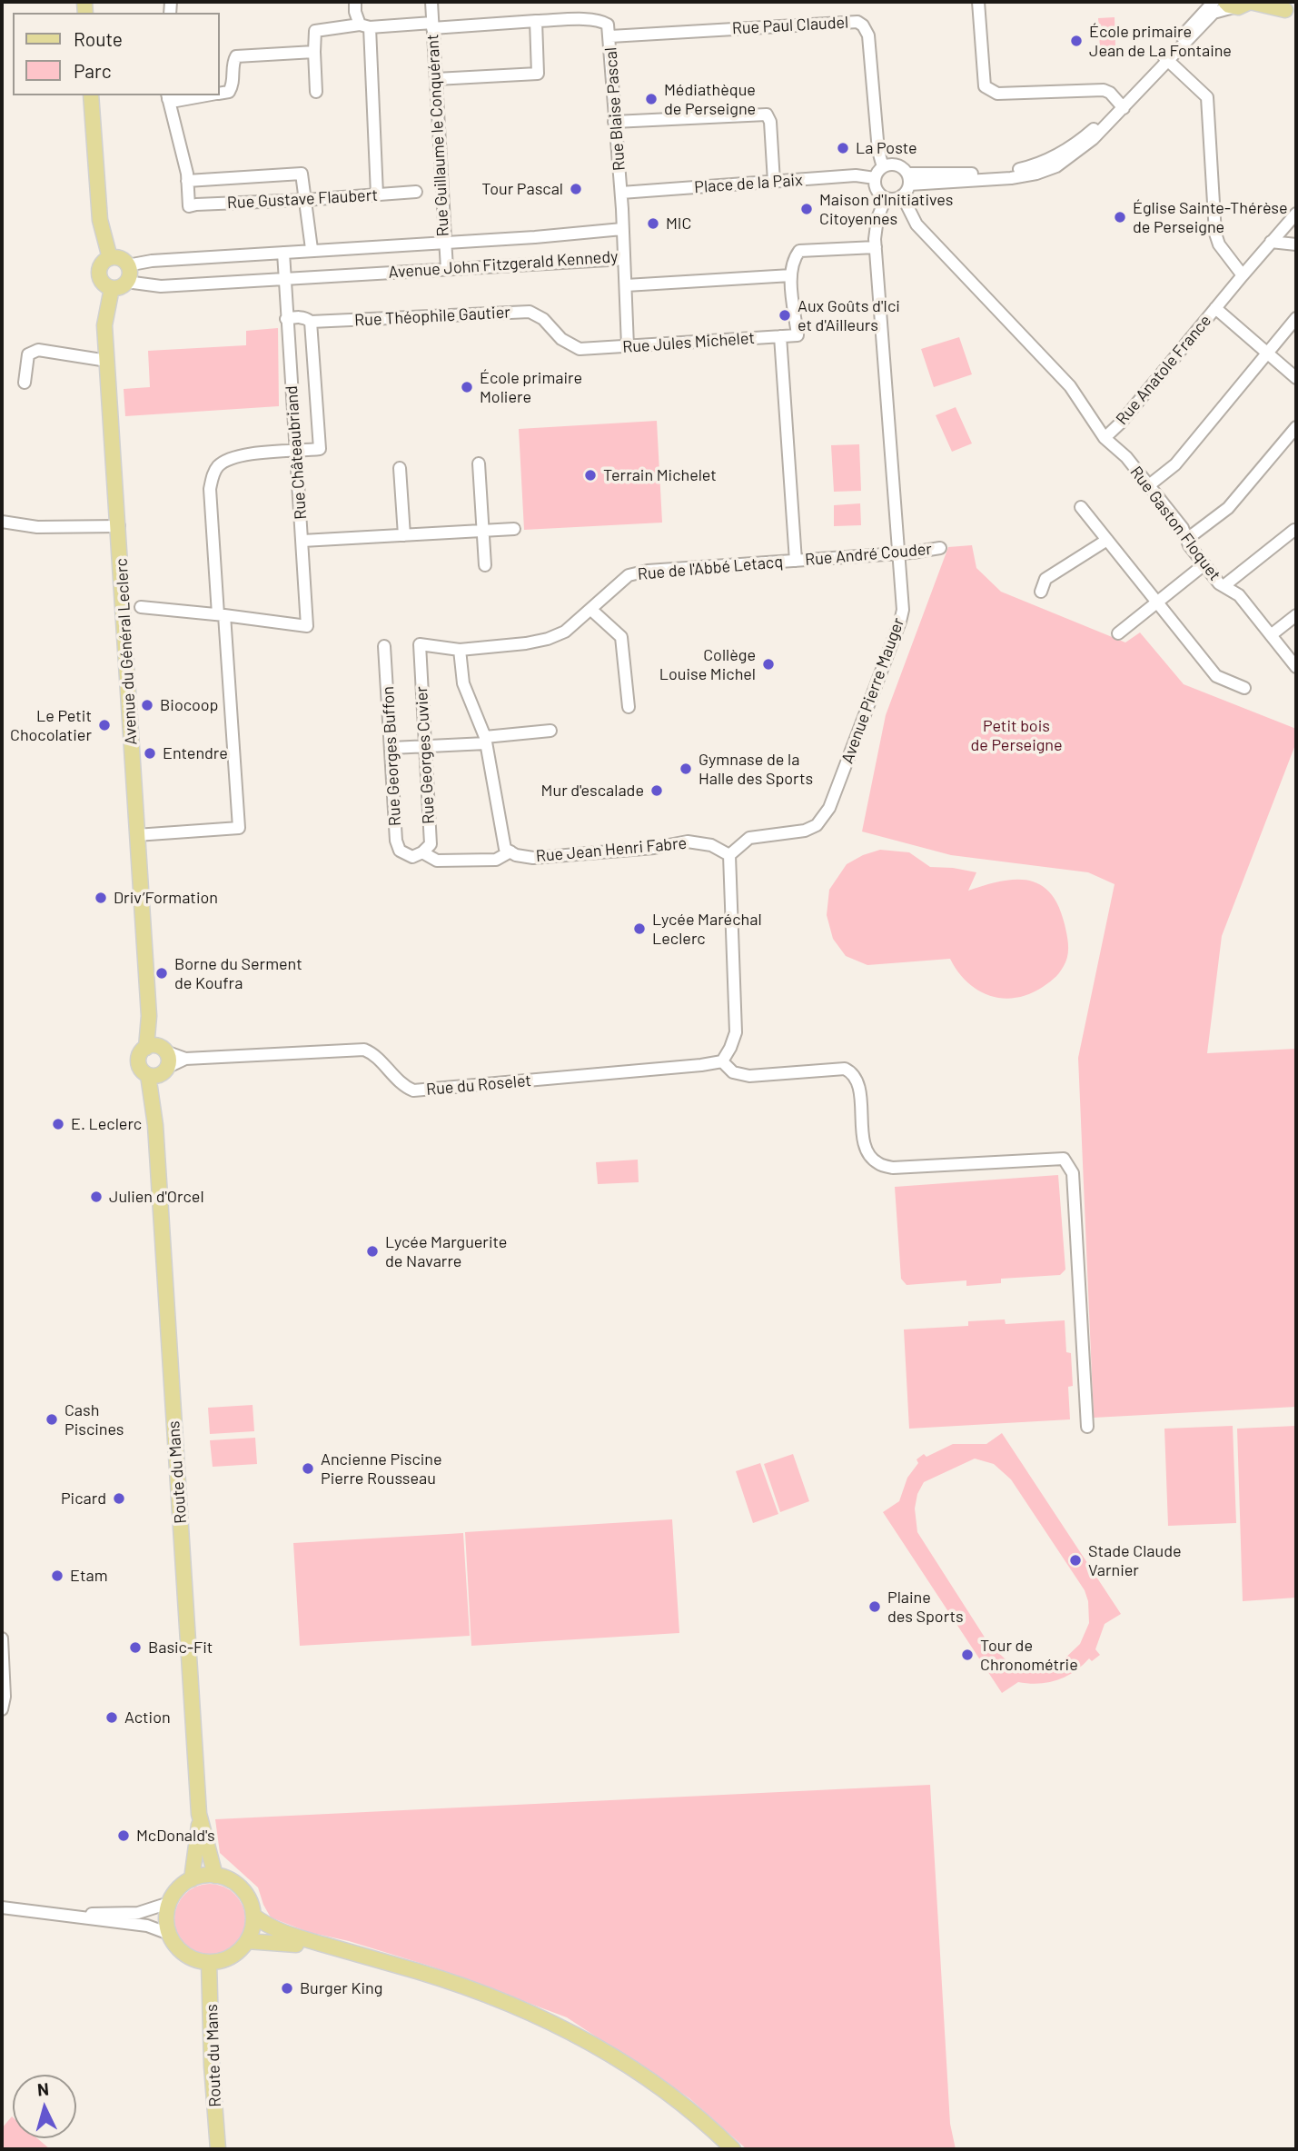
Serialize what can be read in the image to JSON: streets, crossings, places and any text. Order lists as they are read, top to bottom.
{
  "streets": {
    "main road": ["Avenue du Général Leclerc", "Route du Mans"],
    "street": [
      "Rue Paul Claudel",
      "Rue Blaise Pascal",
      "Rue Guillaume le Conquérant",
      "Place de la Paix",
      "Rue Gustave Flaubert",
      "Avenue John Fitzgerald Kennedy",
      "Rue Théophile Gautier",
      "Rue Jules Michelet",
      "Rue Anatole France",
      "Rue Châteaubriand",
      "Rue Gaston Floquet",
      "Rue André Couder",
      "Rue de l'Abbé Letacq",
      "Avenue Pierre Mauger",
      "Rue Georges Cuvier",
      "Rue Georges Buffon",
      "Rue Jean Henri Fabre",
      "Rue du Roselet"
    ]
  },
  "crossings": [
    ["Rue Paul Claudel", "Rue Blaise Pascal"],
    ["Rue Paul Claudel", "Place de la Paix"],
    ["Rue Paul Claudel", "Rue Anatole France"],
    ["Rue Paul Claudel", "Avenue Pierre Mauger"],
    ["Rue Blaise Pascal", "Place de la Paix"],
    ["Rue Blaise Pascal", "Avenue John Fitzgerald Kennedy"],
    ["Rue Guillaume le Conquérant", "Avenue John Fitzgerald Kennedy"],
    ["Place de la Paix", "Rue Anatole France"],
    ["Place de la Paix", "Avenue Pierre Mauger"],
    ["Avenue John Fitzgerald Kennedy", "Rue Châteaubriand"],
    ["Avenue John Fitzgerald Kennedy", "Avenue du Général Leclerc"],
    ["Rue Théophile Gautier", "Rue Jules Michelet"],
    ["Rue Théophile Gautier", "Rue Châteaubriand"],
    ["Rue Anatole France", "Rue Gaston Floquet"],
    ["Rue Anatole France", "Avenue Pierre Mauger"],
    ["Rue André Couder", "Rue de l'Abbé Letacq"],
    ["Rue André Couder", "Avenue Pierre Mauger"],
    ["Rue de l'Abbé Letacq", "Rue Georges Cuvier"],
    ["Avenue du Général Leclerc", "Rue du Roselet"],
    ["Avenue Pierre Mauger", "Rue Jean Henri Fabre"],
    ["Rue Georges Cuvier", "Rue Georges Buffon"],
    ["Rue du Roselet", "Route du Mans"]
  ],
  "parks": ["Petit bois de Perseigne"],
  "places": [
    "École primaire Jean de La Fontaine",
    "Médiathèque de Perseigne",
    "La Poste",
    "Tour Pascal",
    "Maison d'Initiatives Citoyennes",
    "Église Sainte-Thérèse de Perseigne",
    "MIC",
    "Aux Goûts d'Ici et d'Ailleurs",
    "École primaire Moliere",
    "Terrain Michelet",
    "Collège Louise Michel",
    "Biocoop",
    "Le Petit Chocolatier",
    "Entendre",
    "Gymnase de la Halle des Sports",
    "Mur d'escalade",
    "Driv’Formation",
    "Lycée Maréchal Leclerc",
    "Borne du Serment de Koufra",
    "E. Leclerc",
    "Julien d'Orcel",
    "Lycée Marguerite de Navarre",
    "Cash Piscines",
    "Ancienne Piscine Pierre Rousseau",
    "Picard",
    "Stade Claude Varnier",
    "Etam",
    "Plaine des Sports",
    "Basic-Fit",
    "Tour de Chronométrie",
    "Action",
    "McDonald's",
    "Burger King"
  ],
  "legend": ["Route", "Parc"],
  "north": "top"
}
